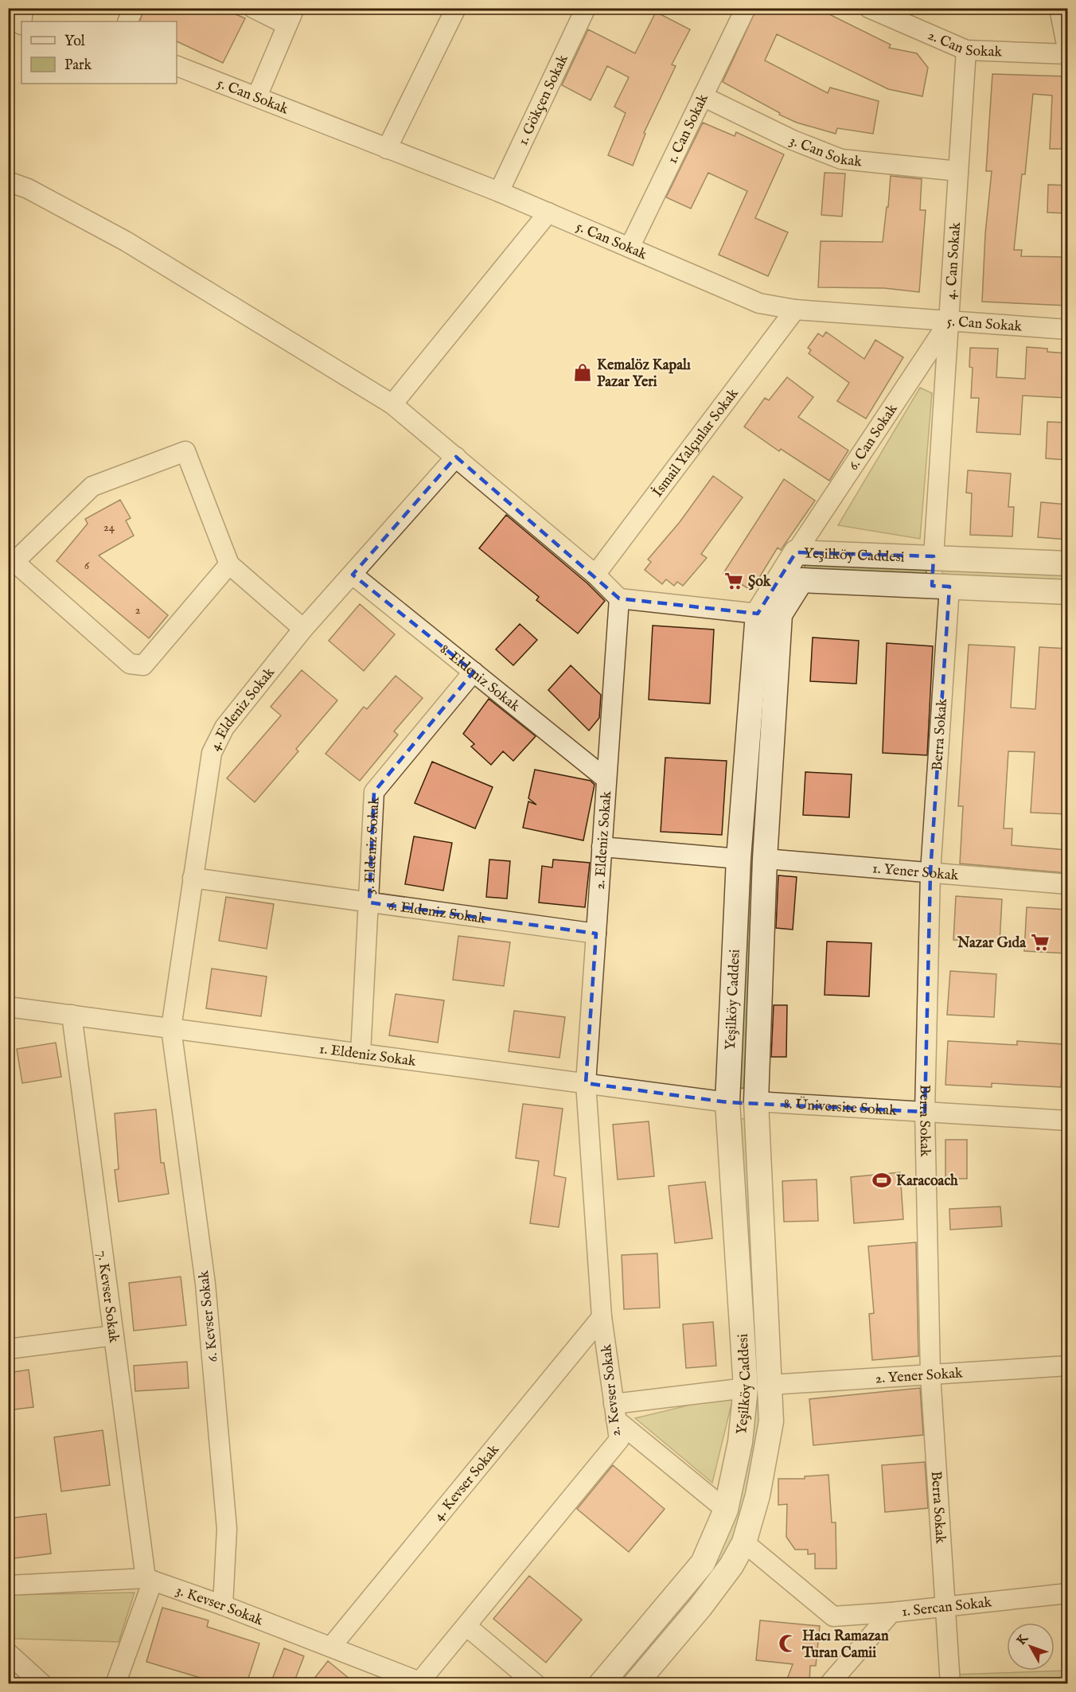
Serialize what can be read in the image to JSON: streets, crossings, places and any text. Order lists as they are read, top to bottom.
{
  "streets": {
    "street": [
      "2. Can Sokak",
      "5. Can Sokak",
      "1. Gökçen Sokak",
      "1. Can Sokak",
      "3. Can Sokak",
      "4. Can Sokak",
      "6. Can Sokak",
      "İsmail Yalçınlar Sokak",
      "Yeşilköy Caddesi",
      "8. Eldeniz Sokak",
      "4. Eldeniz Sokak",
      "Berra Sokak",
      "2. Eldeniz Sokak",
      "3. Eldeniz Sokak",
      "1. Yener Sokak",
      "6. Eldeniz Sokak",
      "1. Eldeniz Sokak",
      "8. Üniversite Sokak",
      "7. Kevser Sokak",
      "6. Kevser Sokak",
      "2. Yener Sokak",
      "2. Kevser Sokak",
      "4. Kevser Sokak",
      "3. Kevser Sokak",
      "1. Sercan Sokak"
    ]
  },
  "crossings": [
    ["2. Can Sokak", "4. Can Sokak"],
    ["5. Can Sokak", "1. Gökçen Sokak"],
    ["5. Can Sokak", "1. Can Sokak"],
    ["5. Can Sokak", "4. Can Sokak"],
    ["5. Can Sokak", "6. Can Sokak"],
    ["5. Can Sokak", "İsmail Yalçınlar Sokak"],
    ["1. Can Sokak", "3. Can Sokak"],
    ["3. Can Sokak", "4. Can Sokak"],
    ["4. Can Sokak", "6. Can Sokak"],
    ["4. Can Sokak", "Yeşilköy Caddesi"],
    ["6. Can Sokak", "Yeşilköy Caddesi"],
    ["Yeşilköy Caddesi", "Berra Sokak"],
    ["Yeşilköy Caddesi", "1. Yener Sokak"],
    ["Yeşilköy Caddesi", "1. Eldeniz Sokak"],
    ["Yeşilköy Caddesi", "8. Üniversite Sokak"],
    ["Yeşilköy Caddesi", "2. Yener Sokak"],
    ["8. Eldeniz Sokak", "4. Eldeniz Sokak"],
    ["8. Eldeniz Sokak", "2. Eldeniz Sokak"],
    ["8. Eldeniz Sokak", "3. Eldeniz Sokak"],
    ["4. Eldeniz Sokak", "6. Eldeniz Sokak"],
    ["4. Eldeniz Sokak", "1. Eldeniz Sokak"],
    ["4. Eldeniz Sokak", "6. Kevser Sokak"],
    ["Berra Sokak", "1. Yener Sokak"],
    ["Berra Sokak", "8. Üniversite Sokak"],
    ["Berra Sokak", "2. Yener Sokak"],
    ["Berra Sokak", "1. Sercan Sokak"],
    ["2. Eldeniz Sokak", "6. Eldeniz Sokak"],
    ["2. Eldeniz Sokak", "1. Eldeniz Sokak"],
    ["2. Eldeniz Sokak", "2. Kevser Sokak"],
    ["3. Eldeniz Sokak", "6. Eldeniz Sokak"],
    ["3. Eldeniz Sokak", "1. Eldeniz Sokak"],
    ["1. Eldeniz Sokak", "7. Kevser Sokak"],
    ["1. Eldeniz Sokak", "6. Kevser Sokak"],
    ["1. Eldeniz Sokak", "2. Kevser Sokak"],
    ["7. Kevser Sokak", "3. Kevser Sokak"],
    ["6. Kevser Sokak", "3. Kevser Sokak"],
    ["2. Kevser Sokak", "4. Kevser Sokak"],
    ["2. Kevser Sokak", "3. Kevser Sokak"],
    ["4. Kevser Sokak", "3. Kevser Sokak"]
  ],
  "places": {
    "shop": ["Kemalöz Kapalı Pazar Yeri"],
    "supermarket": ["Şok", "Nazar Gıda"],
    "sports": ["Karacoach"],
    "mosque": ["Hacı Ramazan Turan Camii"]
  },
  "house_numbers": ["24", "6", "2"],
  "legend": ["Yol", "Park"],
  "north": "top left"
}
